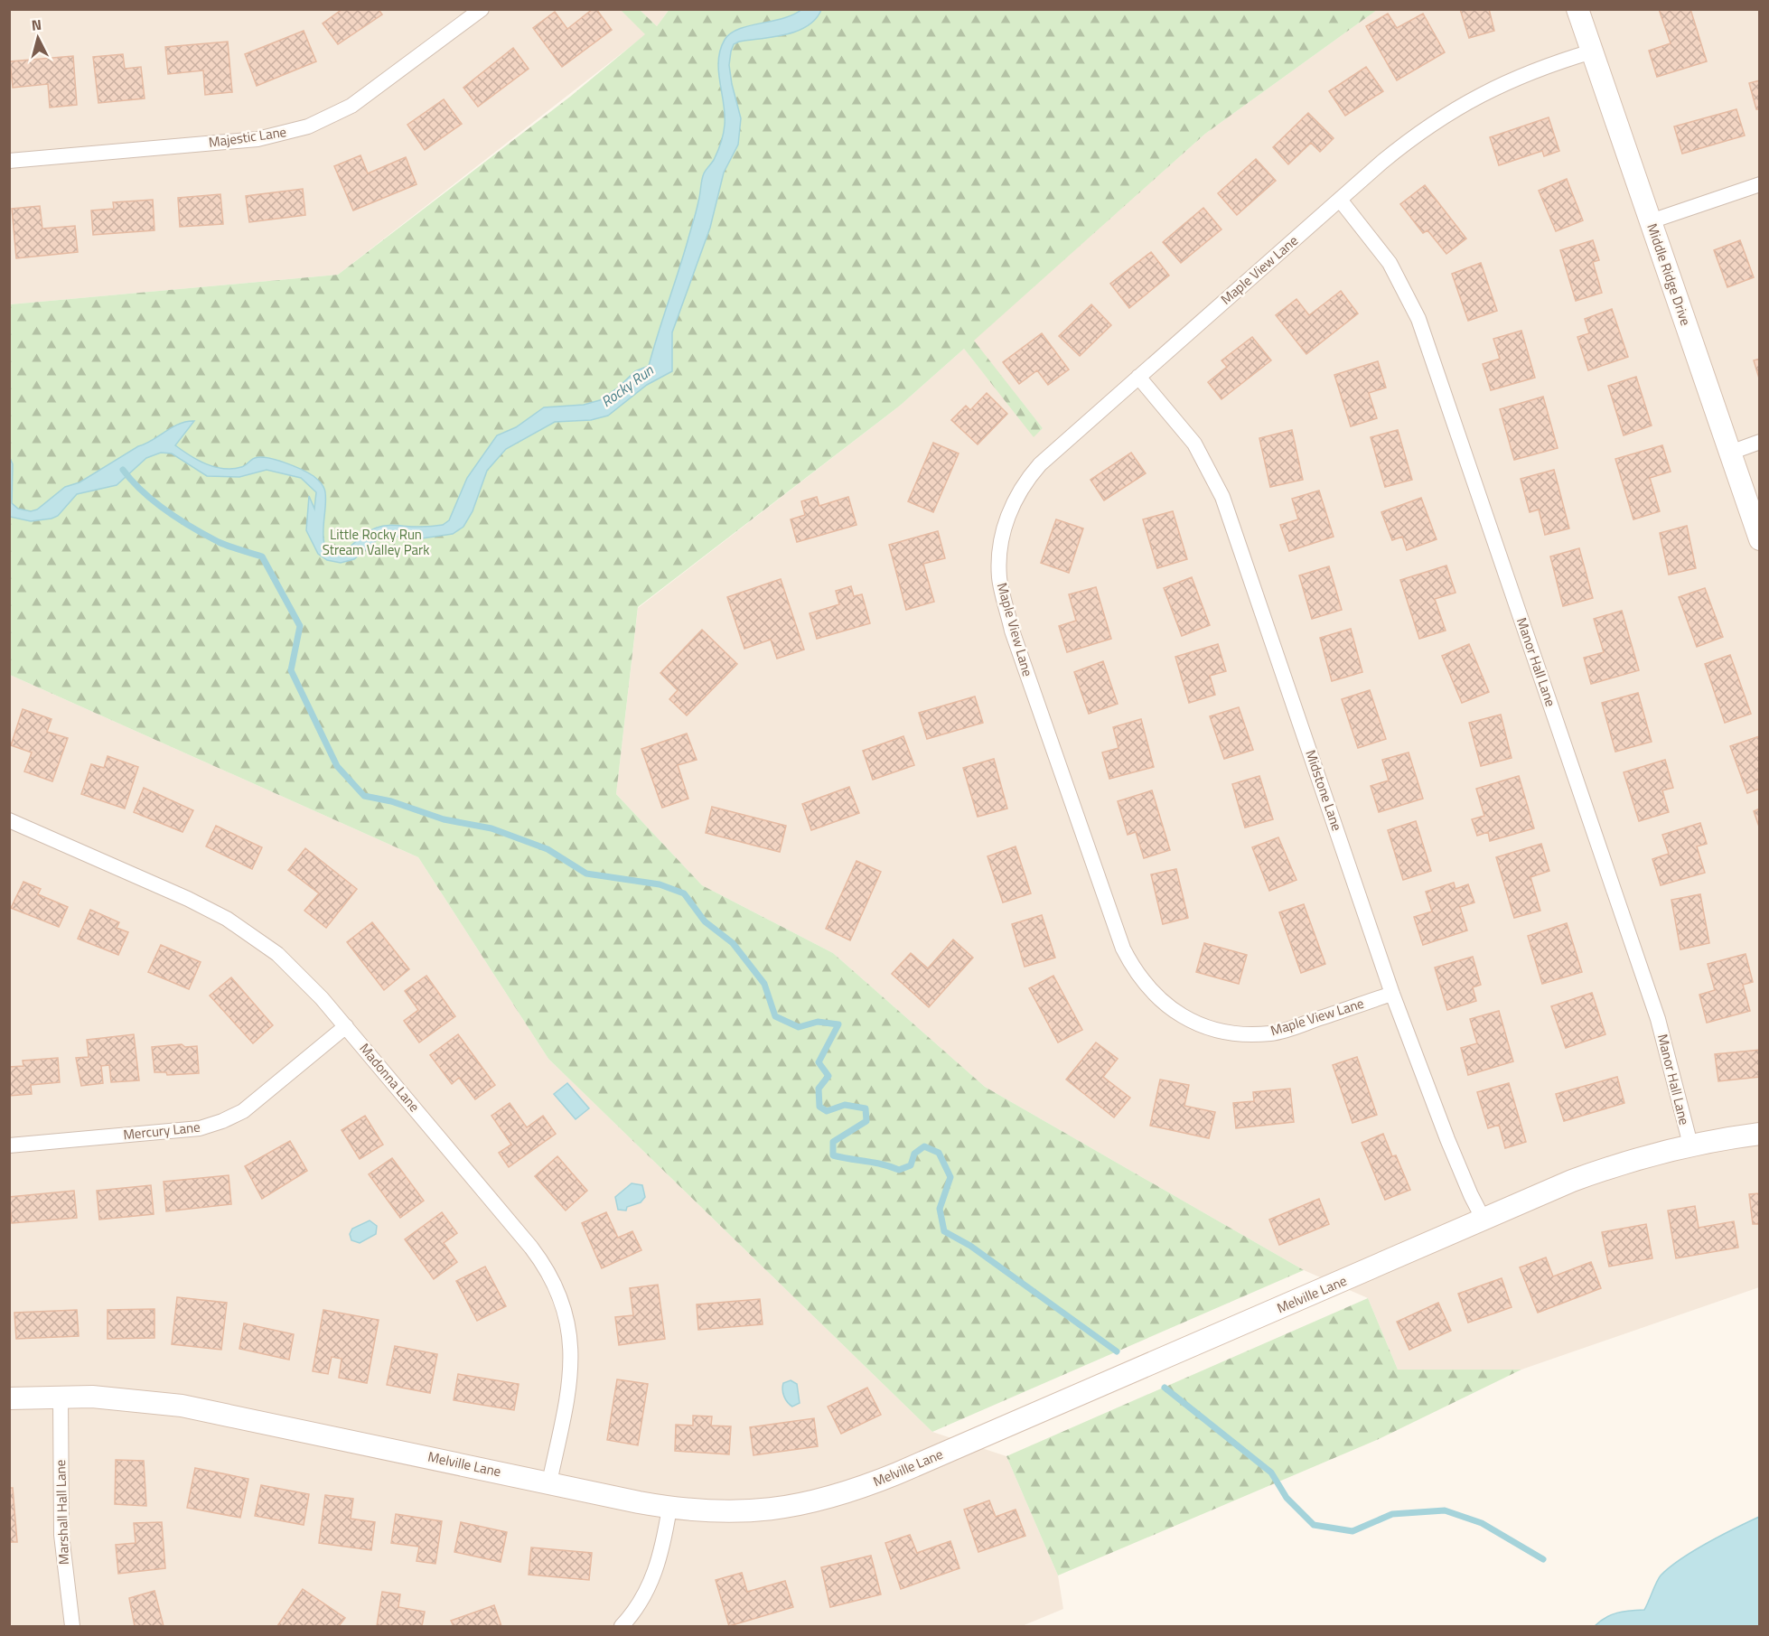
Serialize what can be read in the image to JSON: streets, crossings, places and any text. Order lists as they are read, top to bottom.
{
  "streets": {
    "street": [
      "Majestic Lane",
      "Maple View Lane",
      "Middle Ridge Drive",
      "Manor Hall Lane",
      "Midstone Lane",
      "Madonna Lane",
      "Mercury Lane",
      "Melville Lane",
      "Marshall Hall Lane"
    ]
  },
  "crossings": [
    ["Maple View Lane", "Middle Ridge Drive"],
    ["Maple View Lane", "Manor Hall Lane"],
    ["Maple View Lane", "Midstone Lane"],
    ["Manor Hall Lane", "Melville Lane"],
    ["Midstone Lane", "Melville Lane"],
    ["Madonna Lane", "Mercury Lane"],
    ["Madonna Lane", "Melville Lane"],
    ["Melville Lane", "Marshall Hall Lane"]
  ],
  "water": ["Rocky Run"],
  "parks": ["Little Rocky Run Stream Valley Park"],
  "north": "top"
}
